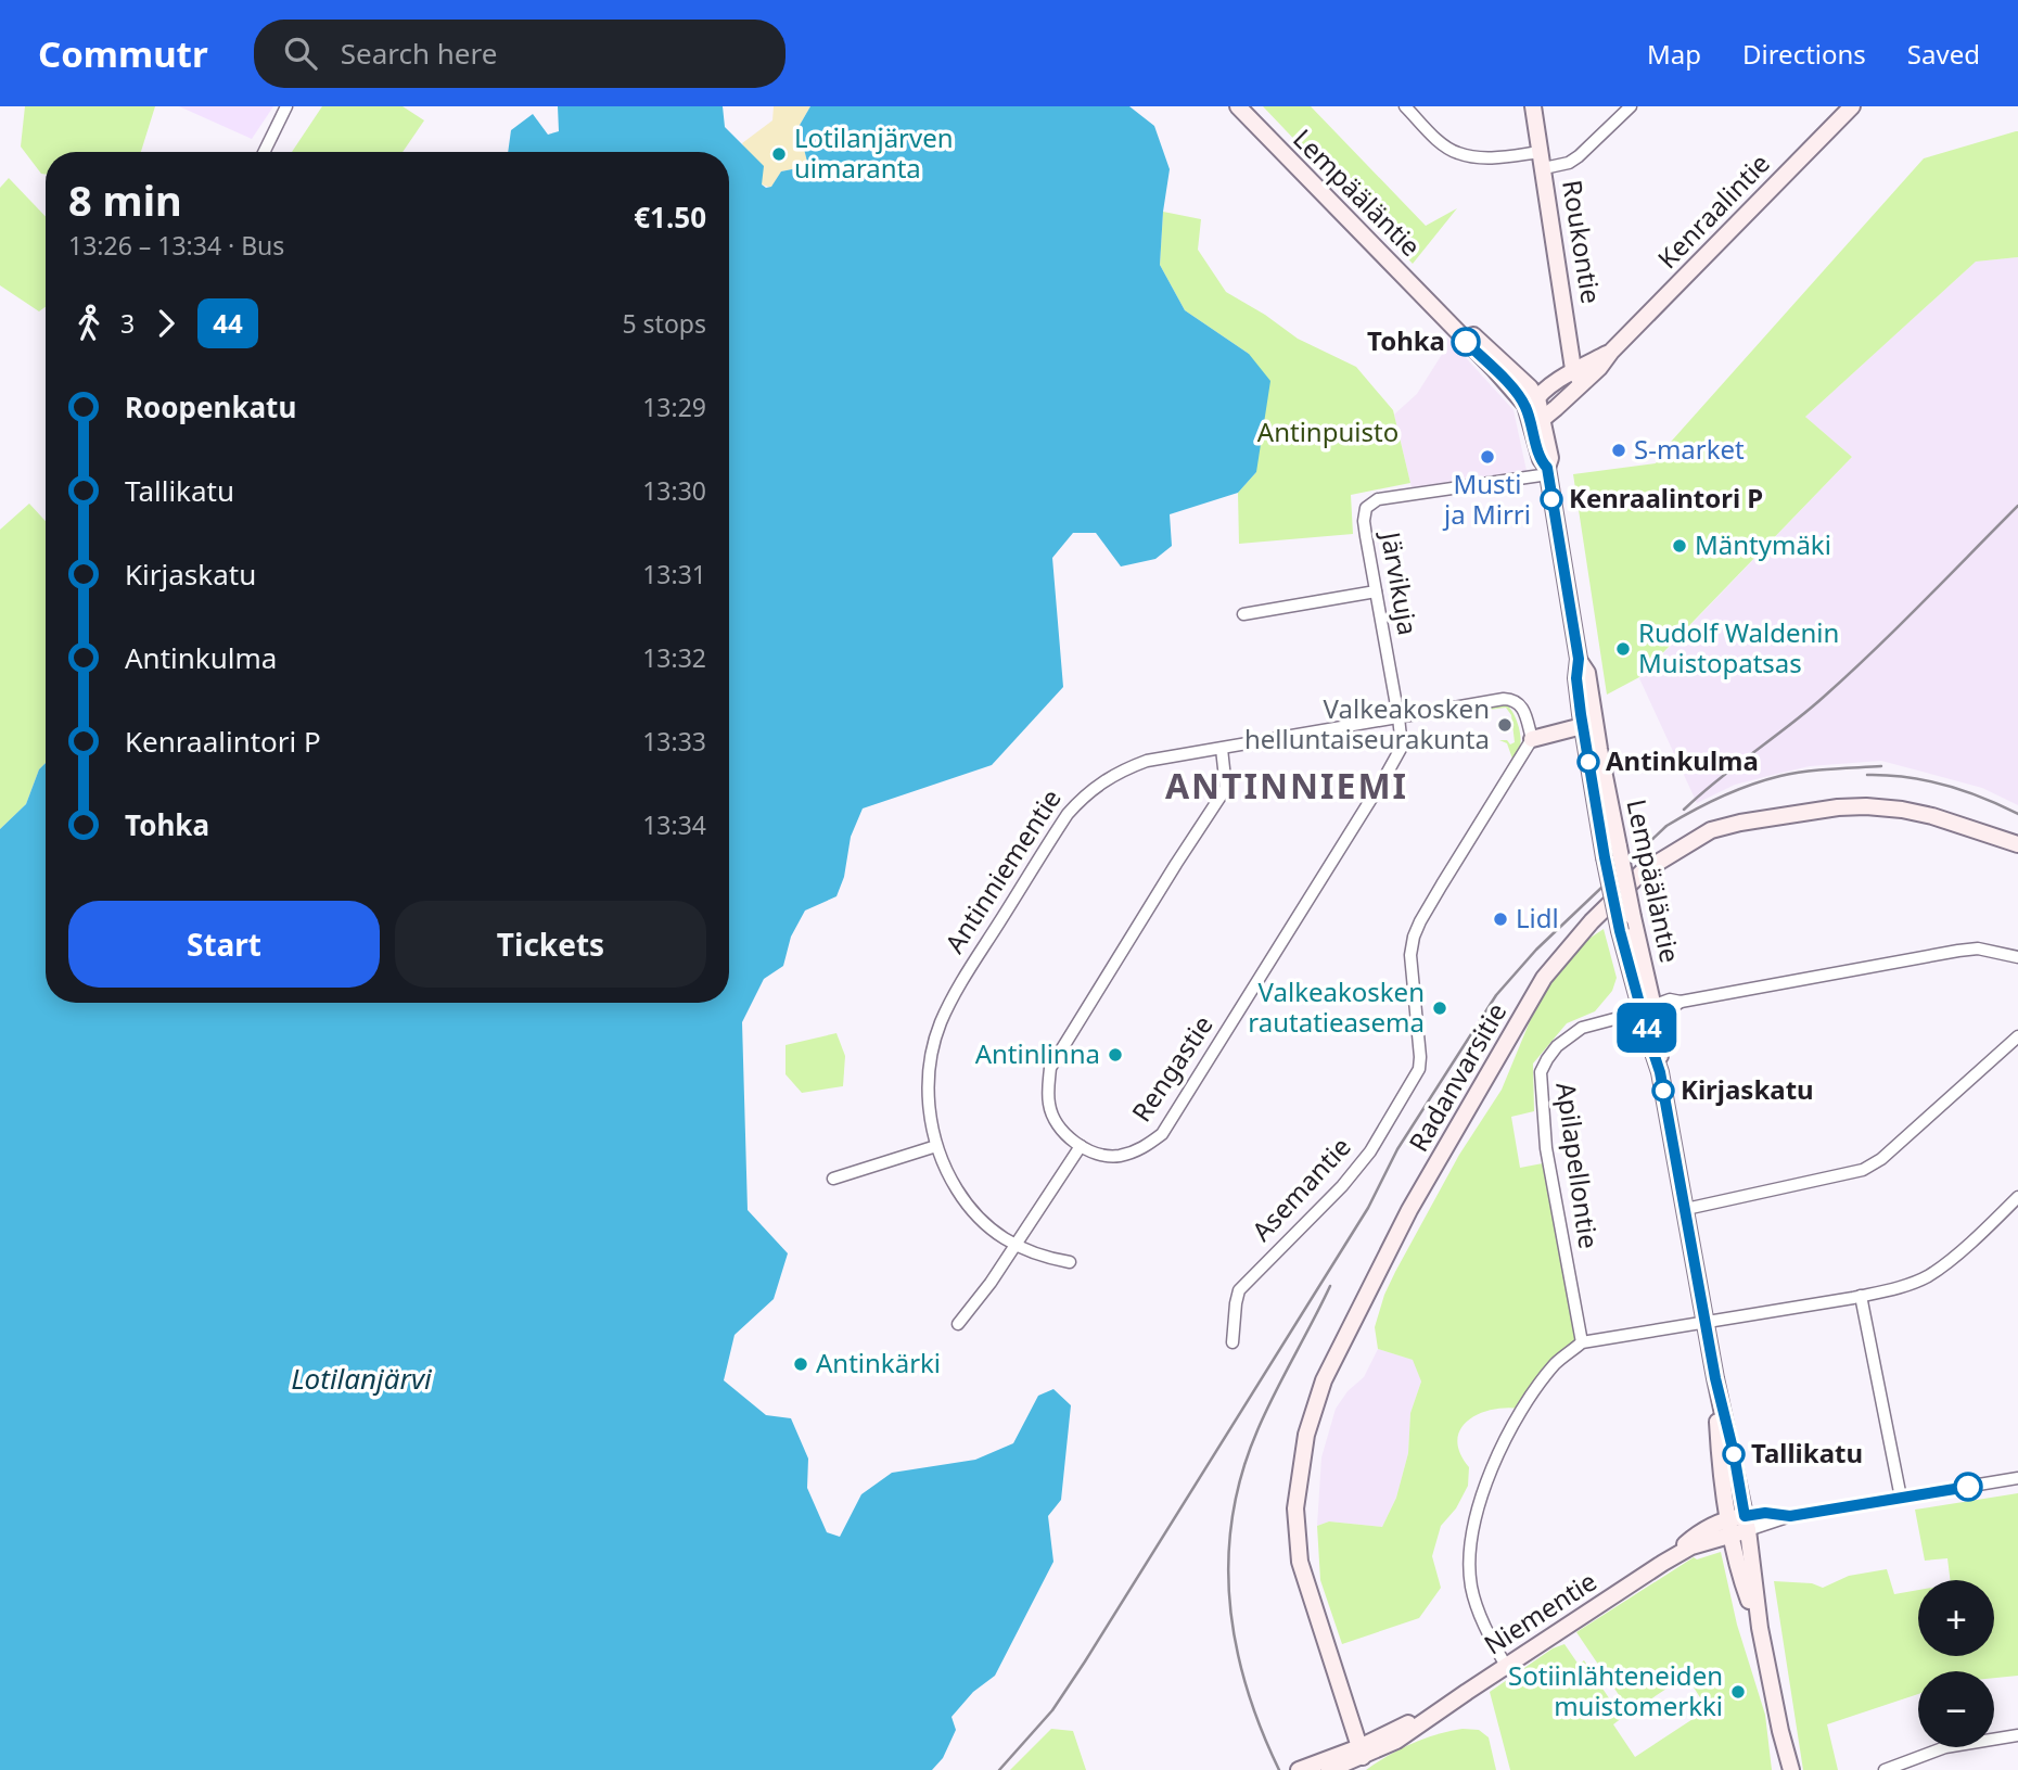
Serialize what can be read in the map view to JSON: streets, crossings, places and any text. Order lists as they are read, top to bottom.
{
  "streets": {
    "main road": [
      "Lempääläntie",
      "Kenraalintie",
      "Roukontie",
      "Radanvarsitie",
      "Niementie"
    ],
    "street": [
      "Järvikuja",
      "Antinniementie",
      "Rengastie",
      "Apilapellontie",
      "Asemantie"
    ]
  },
  "crossings": [
    ["Lempääläntie", "Kenraalintie"],
    ["Lempääläntie", "Järvikuja"],
    ["Lempääläntie", "Apilapellontie"],
    ["Lempääläntie", "Niementie"],
    ["Kenraalintie", "Roukontie"],
    ["Järvikuja", "Antinniementie"],
    ["Järvikuja", "Rengastie"],
    ["Antinniementie", "Rengastie"],
    ["Antinniementie", "Asemantie"],
    ["Radanvarsitie", "Niementie"]
  ],
  "districts": ["ANTINNIEMI"],
  "water": ["Lotilanjärvi"],
  "parks": ["Antinpuisto"],
  "places": [
    "Lotilanjärven uimaranta",
    "Tohka",
    "S-market",
    "Musti ja Mirri",
    "Kenraalintori P",
    "Mäntymäki",
    "Rudolf Waldenin Muistopatsas",
    "Valkeakosken helluntaiseurakunta",
    "Antinkulma",
    "Lidl",
    "Valkeakosken rautatieasema",
    "Antinlinna",
    "Kirjaskatu",
    "Antinkärki",
    "Tallikatu",
    "Sotiinlähteneiden muistomerkki"
  ],
  "lines": ["bus line 44"],
  "page": {
    "header": "Commutr",
    "search": "Search here",
    "nav": ["Map", "Directions", "Saved"],
    "on_map": "44",
    "heading": ["8 min", "13:26 – 13:34 · Bus", "€1.50"],
    "legs": ["3", "44", "5 stops"],
    "list": [
      {
        "name": "Roopenkatu",
        "value": "13:29"
      },
      {
        "name": "Tallikatu",
        "value": "13:30"
      },
      {
        "name": "Kirjaskatu",
        "value": "13:31"
      },
      {
        "name": "Antinkulma",
        "value": "13:32"
      },
      {
        "name": "Kenraalintori P",
        "value": "13:33"
      },
      {
        "name": "Tohka",
        "value": "13:34"
      }
    ],
    "buttons": ["Start", "Tickets"],
    "map_buttons": ["+", "−"]
  }
}
